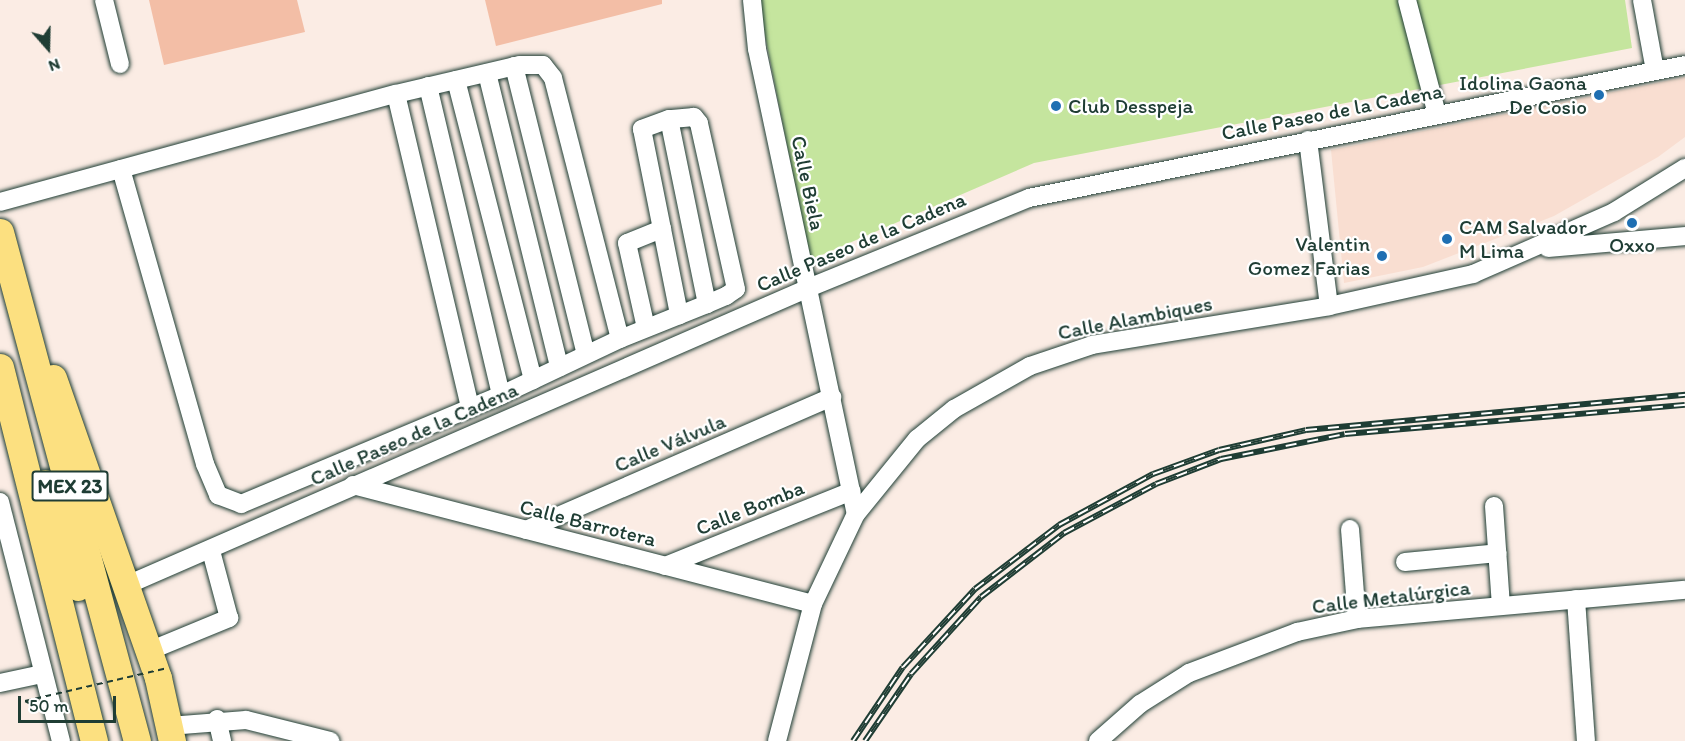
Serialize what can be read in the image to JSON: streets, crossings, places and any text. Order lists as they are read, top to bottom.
{
  "streets": {
    "highway": ["MEX 23"],
    "street": [
      "Calle Paseo de la Cadena",
      "Calle Biela",
      "Calle Alambiques",
      "Calle Válvula",
      "Calle Bomba",
      "Calle Barrotera",
      "Calle Metalúrgica"
    ]
  },
  "crossings": [
    ["Calle Paseo de la Cadena", "Calle Biela"],
    ["Calle Paseo de la Cadena", "Calle Barrotera"],
    ["Calle Biela", "Calle Alambiques"],
    ["Calle Biela", "Calle Válvula"],
    ["Calle Biela", "Calle Bomba"],
    ["Calle Alambiques", "Calle Barrotera"],
    ["Calle Válvula", "Calle Barrotera"],
    ["Calle Bomba", "Calle Barrotera"]
  ],
  "places": [
    "Idolina Gaona De Cosio",
    "Club Desspeja",
    "Oxxo",
    "CAM Salvador M Lima",
    "Valentin Gomez Farias"
  ],
  "scale_bar": "50 m",
  "north": "bottom"
}
